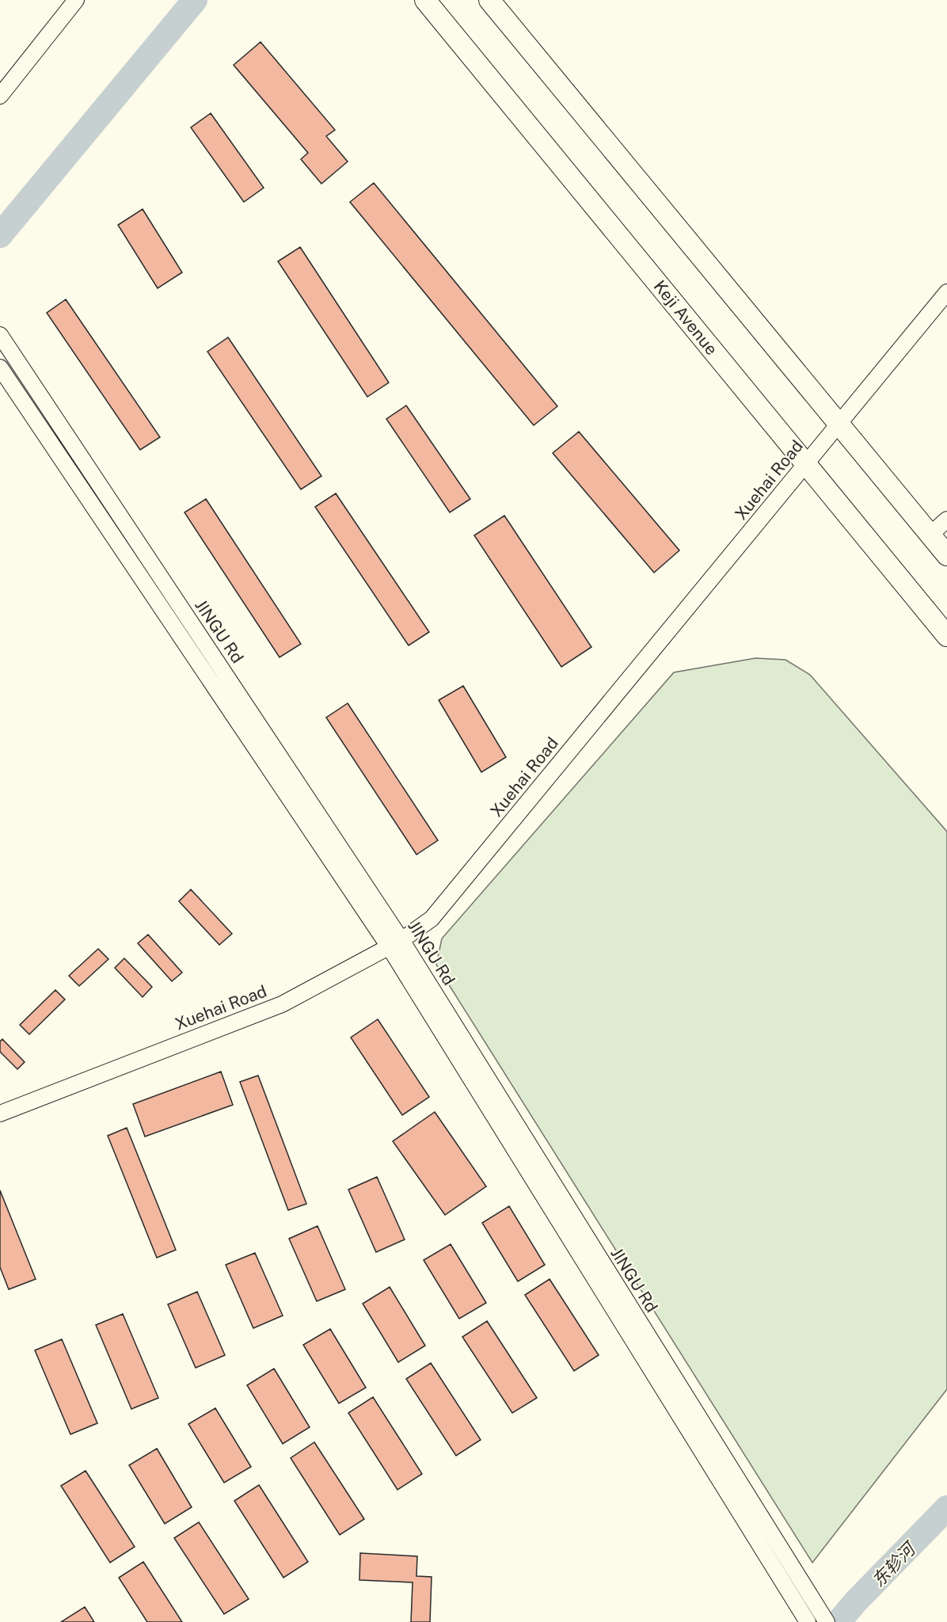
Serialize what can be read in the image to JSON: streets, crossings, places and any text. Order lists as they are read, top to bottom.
{
  "streets": {
    "main road": ["Keji Avenue"],
    "street": ["Xuehai Road", "JINGU Rd"]
  },
  "crossings": [
    ["Keji Avenue", "Xuehai Road"],
    ["Xuehai Road", "JINGU Rd"]
  ],
  "water": ["东轸河"]
}
